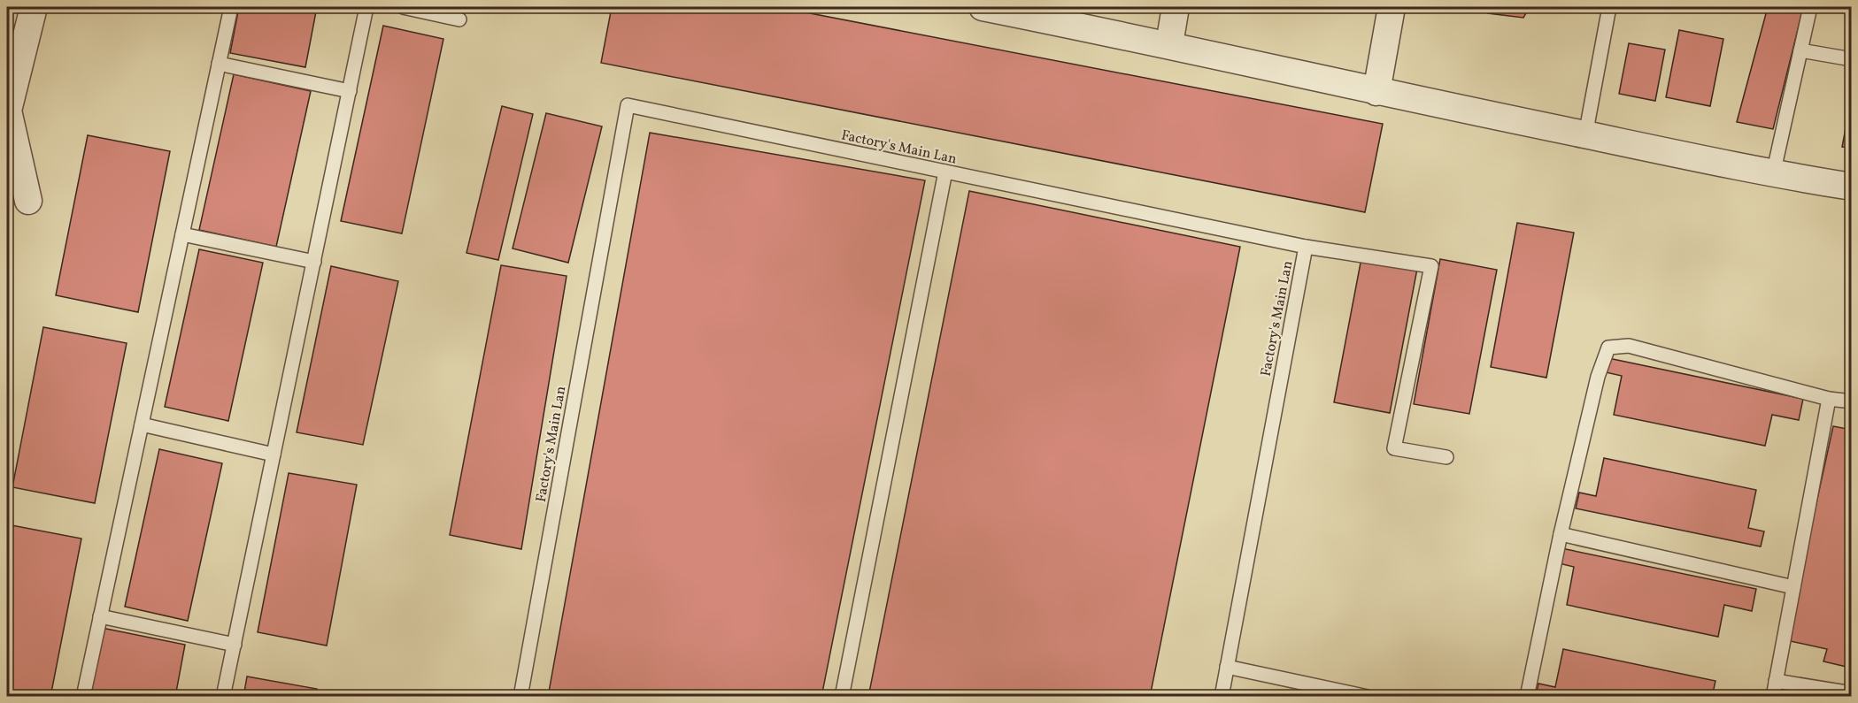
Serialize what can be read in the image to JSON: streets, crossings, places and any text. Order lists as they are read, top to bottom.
{
  "streets": {
    "lane": ["Factory's Main Lan"]
  }
}
